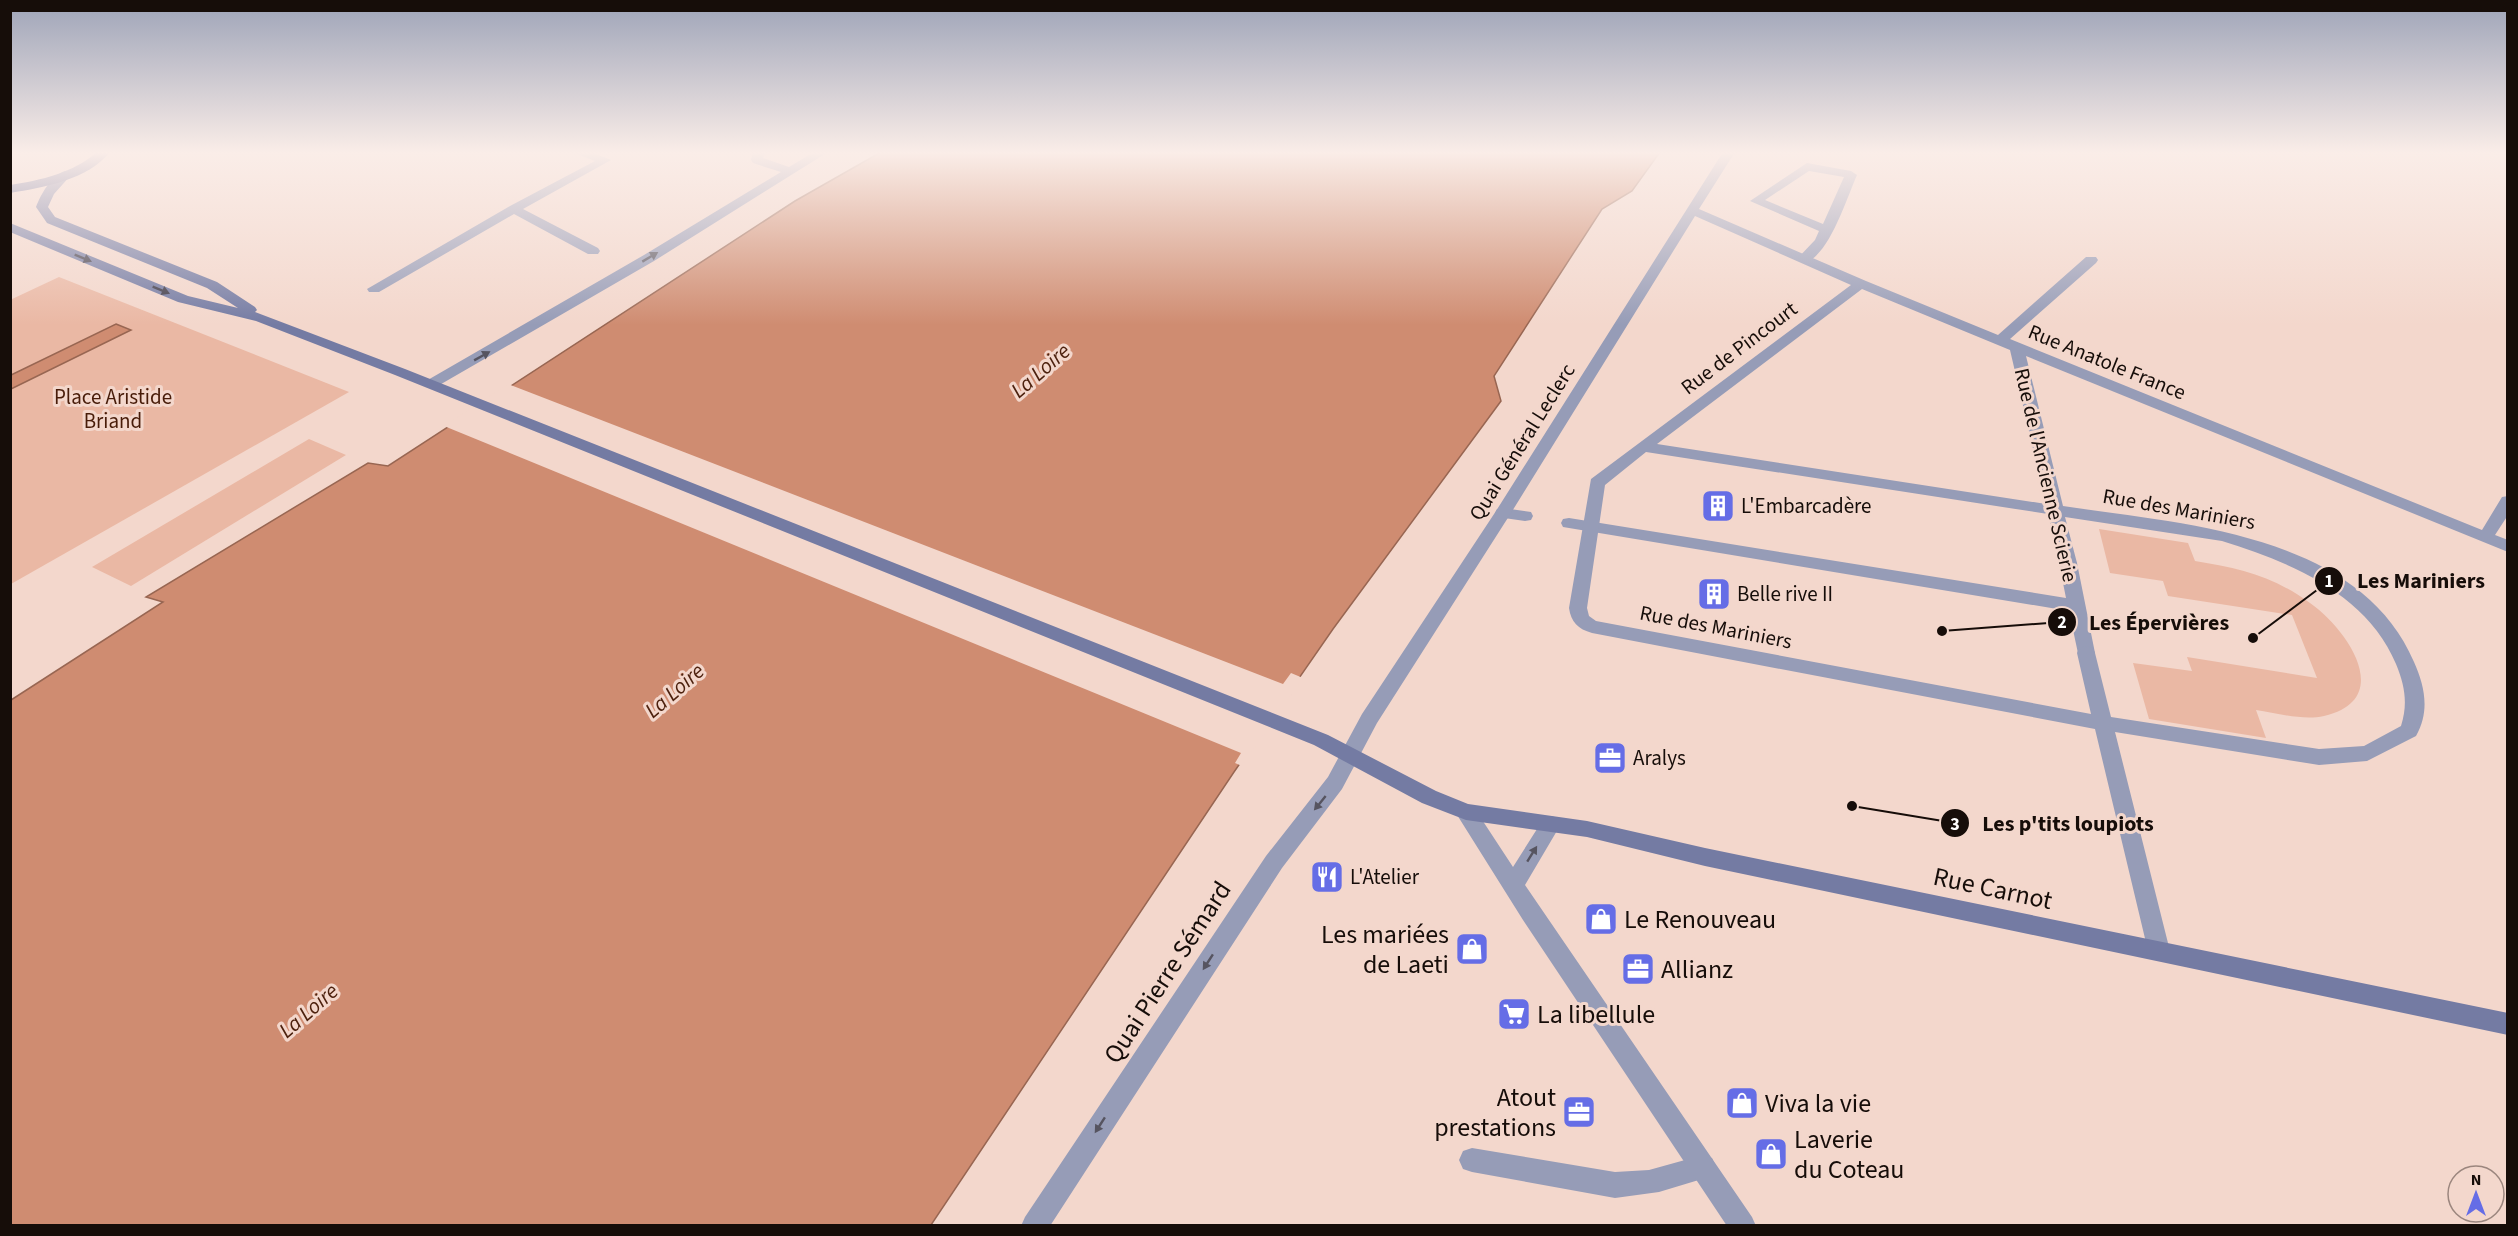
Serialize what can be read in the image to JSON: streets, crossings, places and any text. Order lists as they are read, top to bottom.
{
  "streets": {
    "main road": ["Rue Carnot"],
    "street": [
      "Rue de Pincourt",
      "Rue Anatole France",
      "Quai Général Leclerc",
      "Rue de l'Ancienne Scierie",
      "Rue des Mariniers",
      "Quai Pierre Sémard"
    ]
  },
  "crossings": [
    ["Rue de Pincourt", "Rue Anatole France"],
    ["Rue de Pincourt", "Rue des Mariniers"],
    ["Rue Anatole France", "Quai Général Leclerc"],
    ["Rue Anatole France", "Rue de l'Ancienne Scierie"],
    ["Quai Général Leclerc", "Rue Carnot"],
    ["Quai Général Leclerc", "Quai Pierre Sémard"],
    ["Rue de l'Ancienne Scierie", "Rue des Mariniers"],
    ["Rue de l'Ancienne Scierie", "Rue Carnot"],
    ["Rue Carnot", "Quai Pierre Sémard"]
  ],
  "one_way": ["Quai Pierre Sémard"],
  "water": ["La Loire"],
  "parks": ["Place Aristide Briand"],
  "places": {
    "building": ["L'Embarcadère", "Belle rive II"],
    "other": ["Les Épervières", "Les Mariniers", "Les p'tits loupiots"],
    "office": ["Aralys", "Allianz", "Atout prestations"],
    "restaurant": ["L'Atelier"],
    "shop": [
      "Le Renouveau",
      "Les mariées de Laeti",
      "Viva la vie",
      "Laverie du Coteau"
    ],
    "supermarket": ["La libellule"]
  },
  "north": "top"
}
